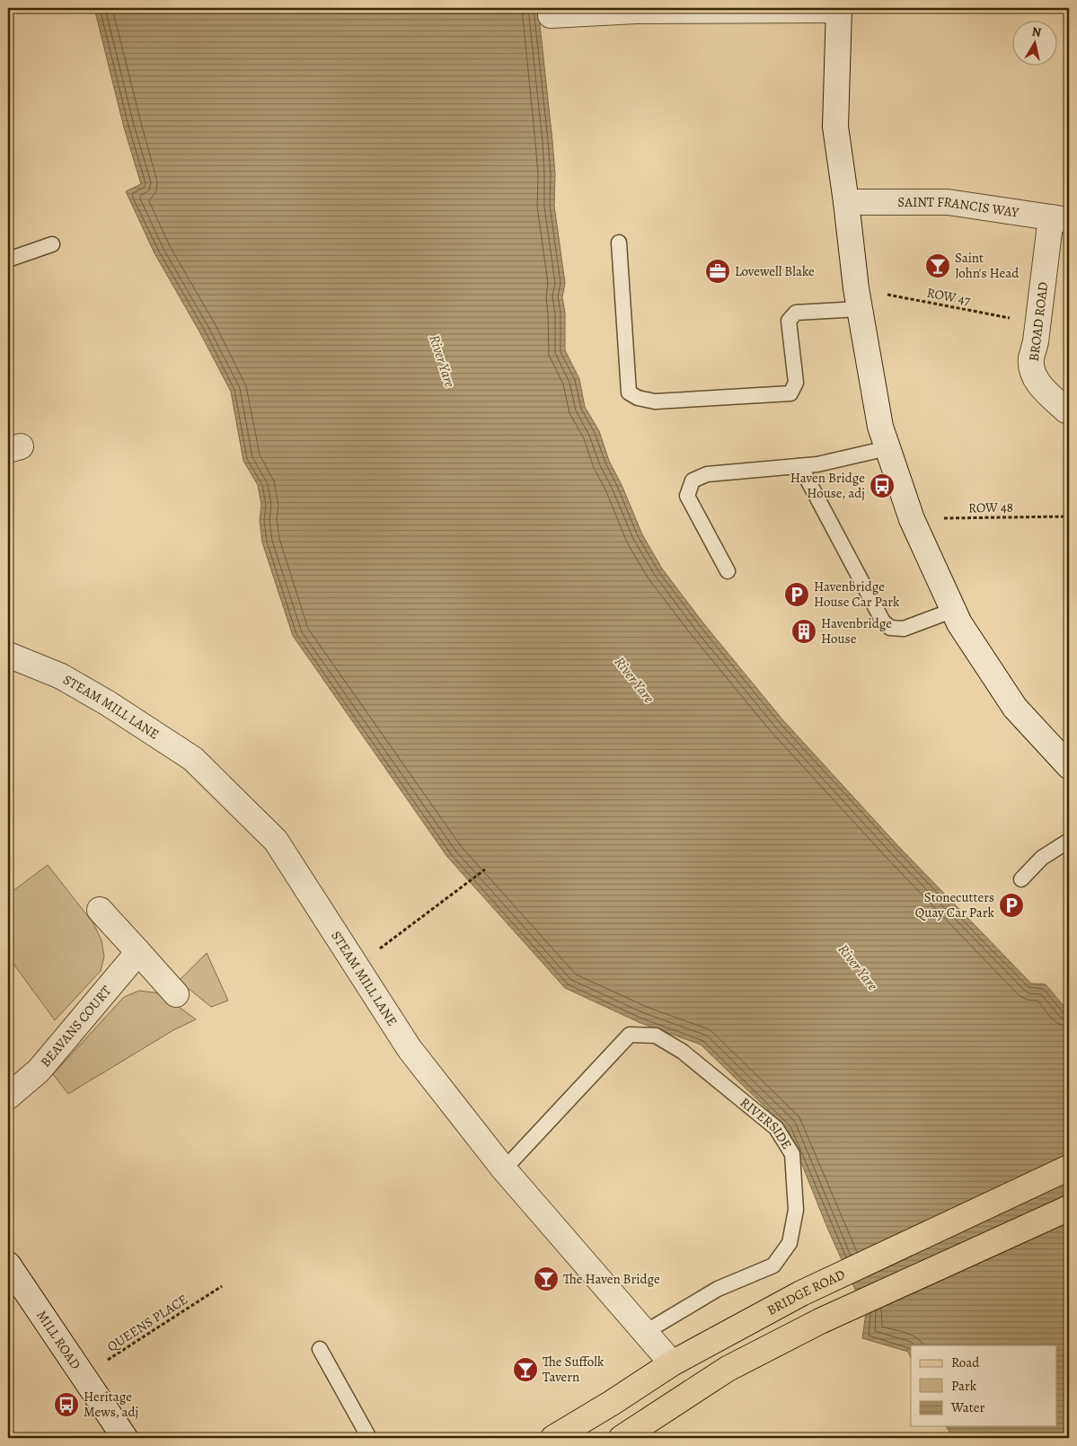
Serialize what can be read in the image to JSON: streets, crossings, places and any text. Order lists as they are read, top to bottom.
{
  "streets": {
    "main road": ["BRIDGE ROAD"],
    "street": [
      "SAINT FRANCIS WAY",
      "BROAD ROAD",
      "STEAM MILL LANE",
      "BEAVANS COURT",
      "MILL ROAD"
    ],
    "lane": ["RIVERSIDE"],
    "path": ["ROW 47", "ROW 48", "QUEENS PLACE"]
  },
  "crossings": [
    ["SAINT FRANCIS WAY", "BROAD ROAD"],
    ["ROW 47", "BROAD ROAD"],
    ["STEAM MILL LANE", "RIVERSIDE"],
    ["STEAM MILL LANE", "BRIDGE ROAD"],
    ["QUEENS PLACE", "MILL ROAD"]
  ],
  "water": ["River Yare"],
  "places": {
    "bar": ["Saint John's Head", "The Haven Bridge", "The Suffolk Tavern"],
    "office": ["Lovewell Blake"],
    "bus stop": ["Haven Bridge House, adj", "Heritage Mews, adj"],
    "parking": ["Havenbridge House Car Park", "Stonecutters Quay Car Park"],
    "building": ["Havenbridge House"]
  },
  "legend": ["Road", "Park", "Water"],
  "north": "top"
}
